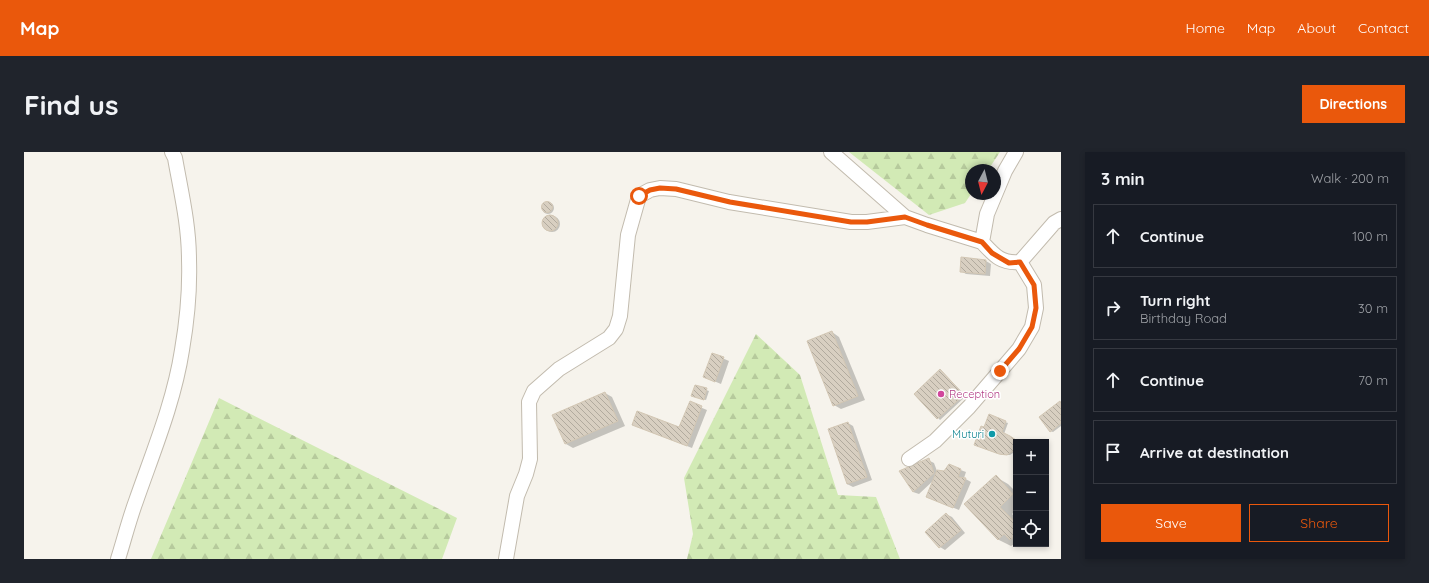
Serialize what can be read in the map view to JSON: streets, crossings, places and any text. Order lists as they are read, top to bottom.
{
  "places": ["Reception", "Muturi"],
  "north": "bottom",
  "page": {
    "header": "Map",
    "nav": [
      "Home",
      "Map",
      "About",
      "Contact"
    ],
    "buttons": [
      "Directions",
      ["Save", "Share"]
    ],
    "title": "Find us",
    "heading": ["3 min", "Walk · 200 m"],
    "list": [
      ["Continue", "100 m"],
      ["Turn right", "Birthday Road", "30 m"],
      ["Continue", "70 m"],
      "Arrive at destination"
    ],
    "map_buttons": ["+", "−"]
  }
}
